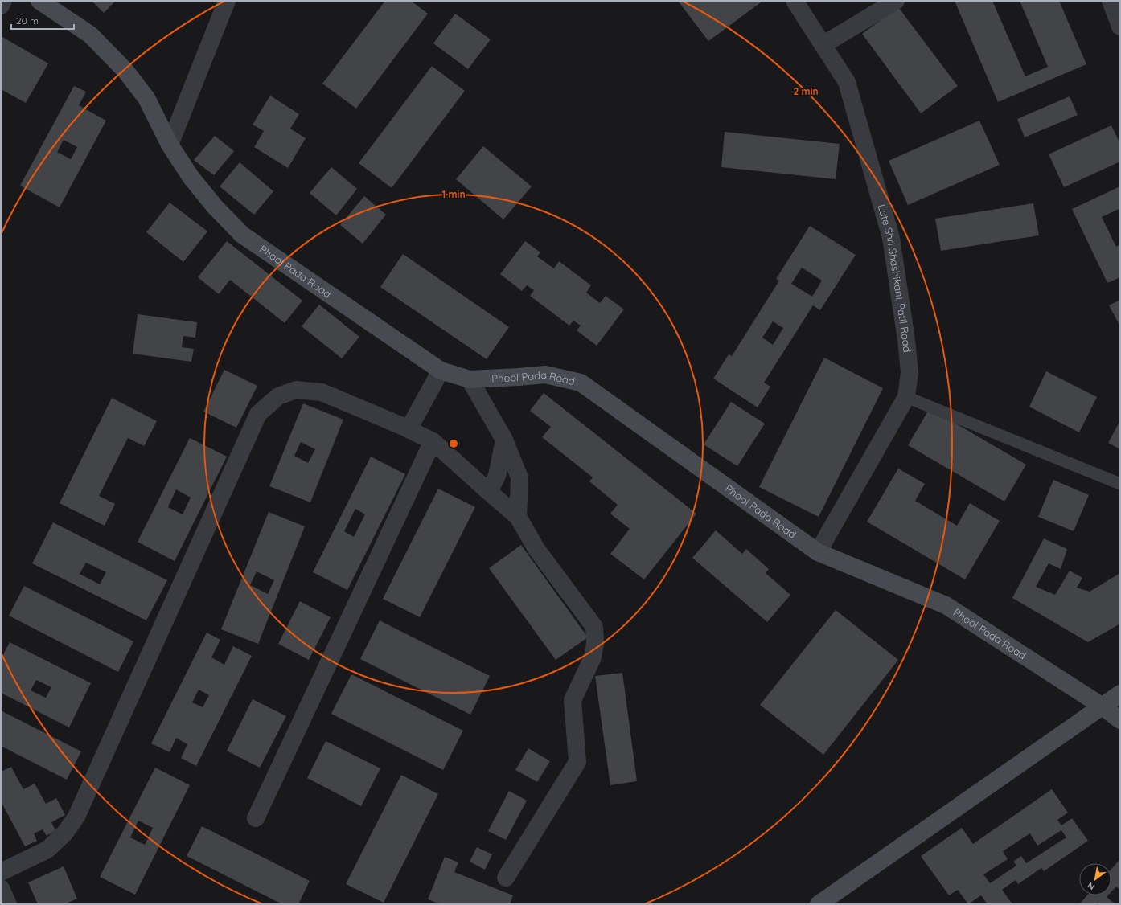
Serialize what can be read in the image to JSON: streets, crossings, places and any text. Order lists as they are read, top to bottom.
{
  "streets": {
    "street": ["Phool Pada Road", "Late Shri Shashikant Patil Road"]
  },
  "crossings": [
    ["Phool Pada Road", "Late Shri Shashikant Patil Road"]
  ],
  "scale_bar": "20 m",
  "north": "bottom left",
  "rings": ["2 min", "1 min"]
}
